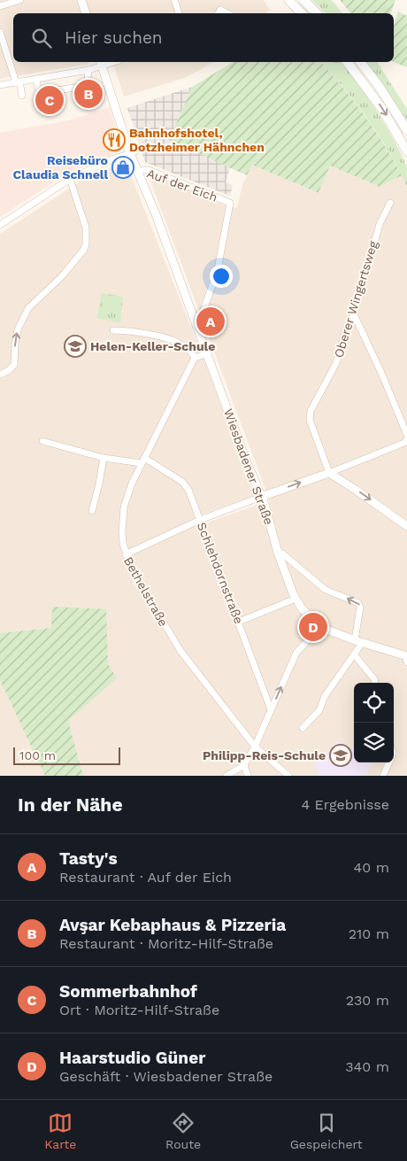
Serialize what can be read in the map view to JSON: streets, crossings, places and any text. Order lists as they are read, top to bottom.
{
  "streets": {
    "street": [
      "Auf der Eich",
      "Oberer Wingertsweg",
      "Wiesbadener Straße",
      "Schlehdornstraße",
      "Bethelstraße"
    ]
  },
  "crossings": [
    ["Auf der Eich", "Wiesbadener Straße"],
    ["Schlehdornstraße", "Bethelstraße"]
  ],
  "places": {
    "restaurant": ["Bahnhofshotel, Dotzheimer Hähnchen"],
    "shop": ["Reisebüro Claudia Schnell"],
    "school or university": ["Helen-Keller-Schule", "Philipp-Reis-Schule"]
  },
  "scale_bar": "100 m",
  "page": {
    "search": "Hier suchen",
    "pins": [
      "B",
      "C",
      "A",
      "D"
    ],
    "scale": "100 m",
    "heading": ["In der Nähe", "4 Ergebnisse"],
    "list": [
      {
        "mark": "A",
        "name": "Tasty's",
        "note": "Restaurant · Auf der Eich",
        "value": "40 m"
      },
      {
        "mark": "B",
        "name": "Avşar Kebaphaus & Pizzeria",
        "note": "Restaurant · Moritz-Hilf-Straße",
        "value": "210 m"
      },
      {
        "mark": "C",
        "name": "Sommerbahnhof",
        "note": "Ort · Moritz-Hilf-Straße",
        "value": "230 m"
      },
      {
        "mark": "D",
        "name": "Haarstudio Güner",
        "note": "Geschäft · Wiesbadener Straße",
        "value": "340 m"
      }
    ],
    "nav": ["Karte", "Route", "Gespeichert"]
  }
}
